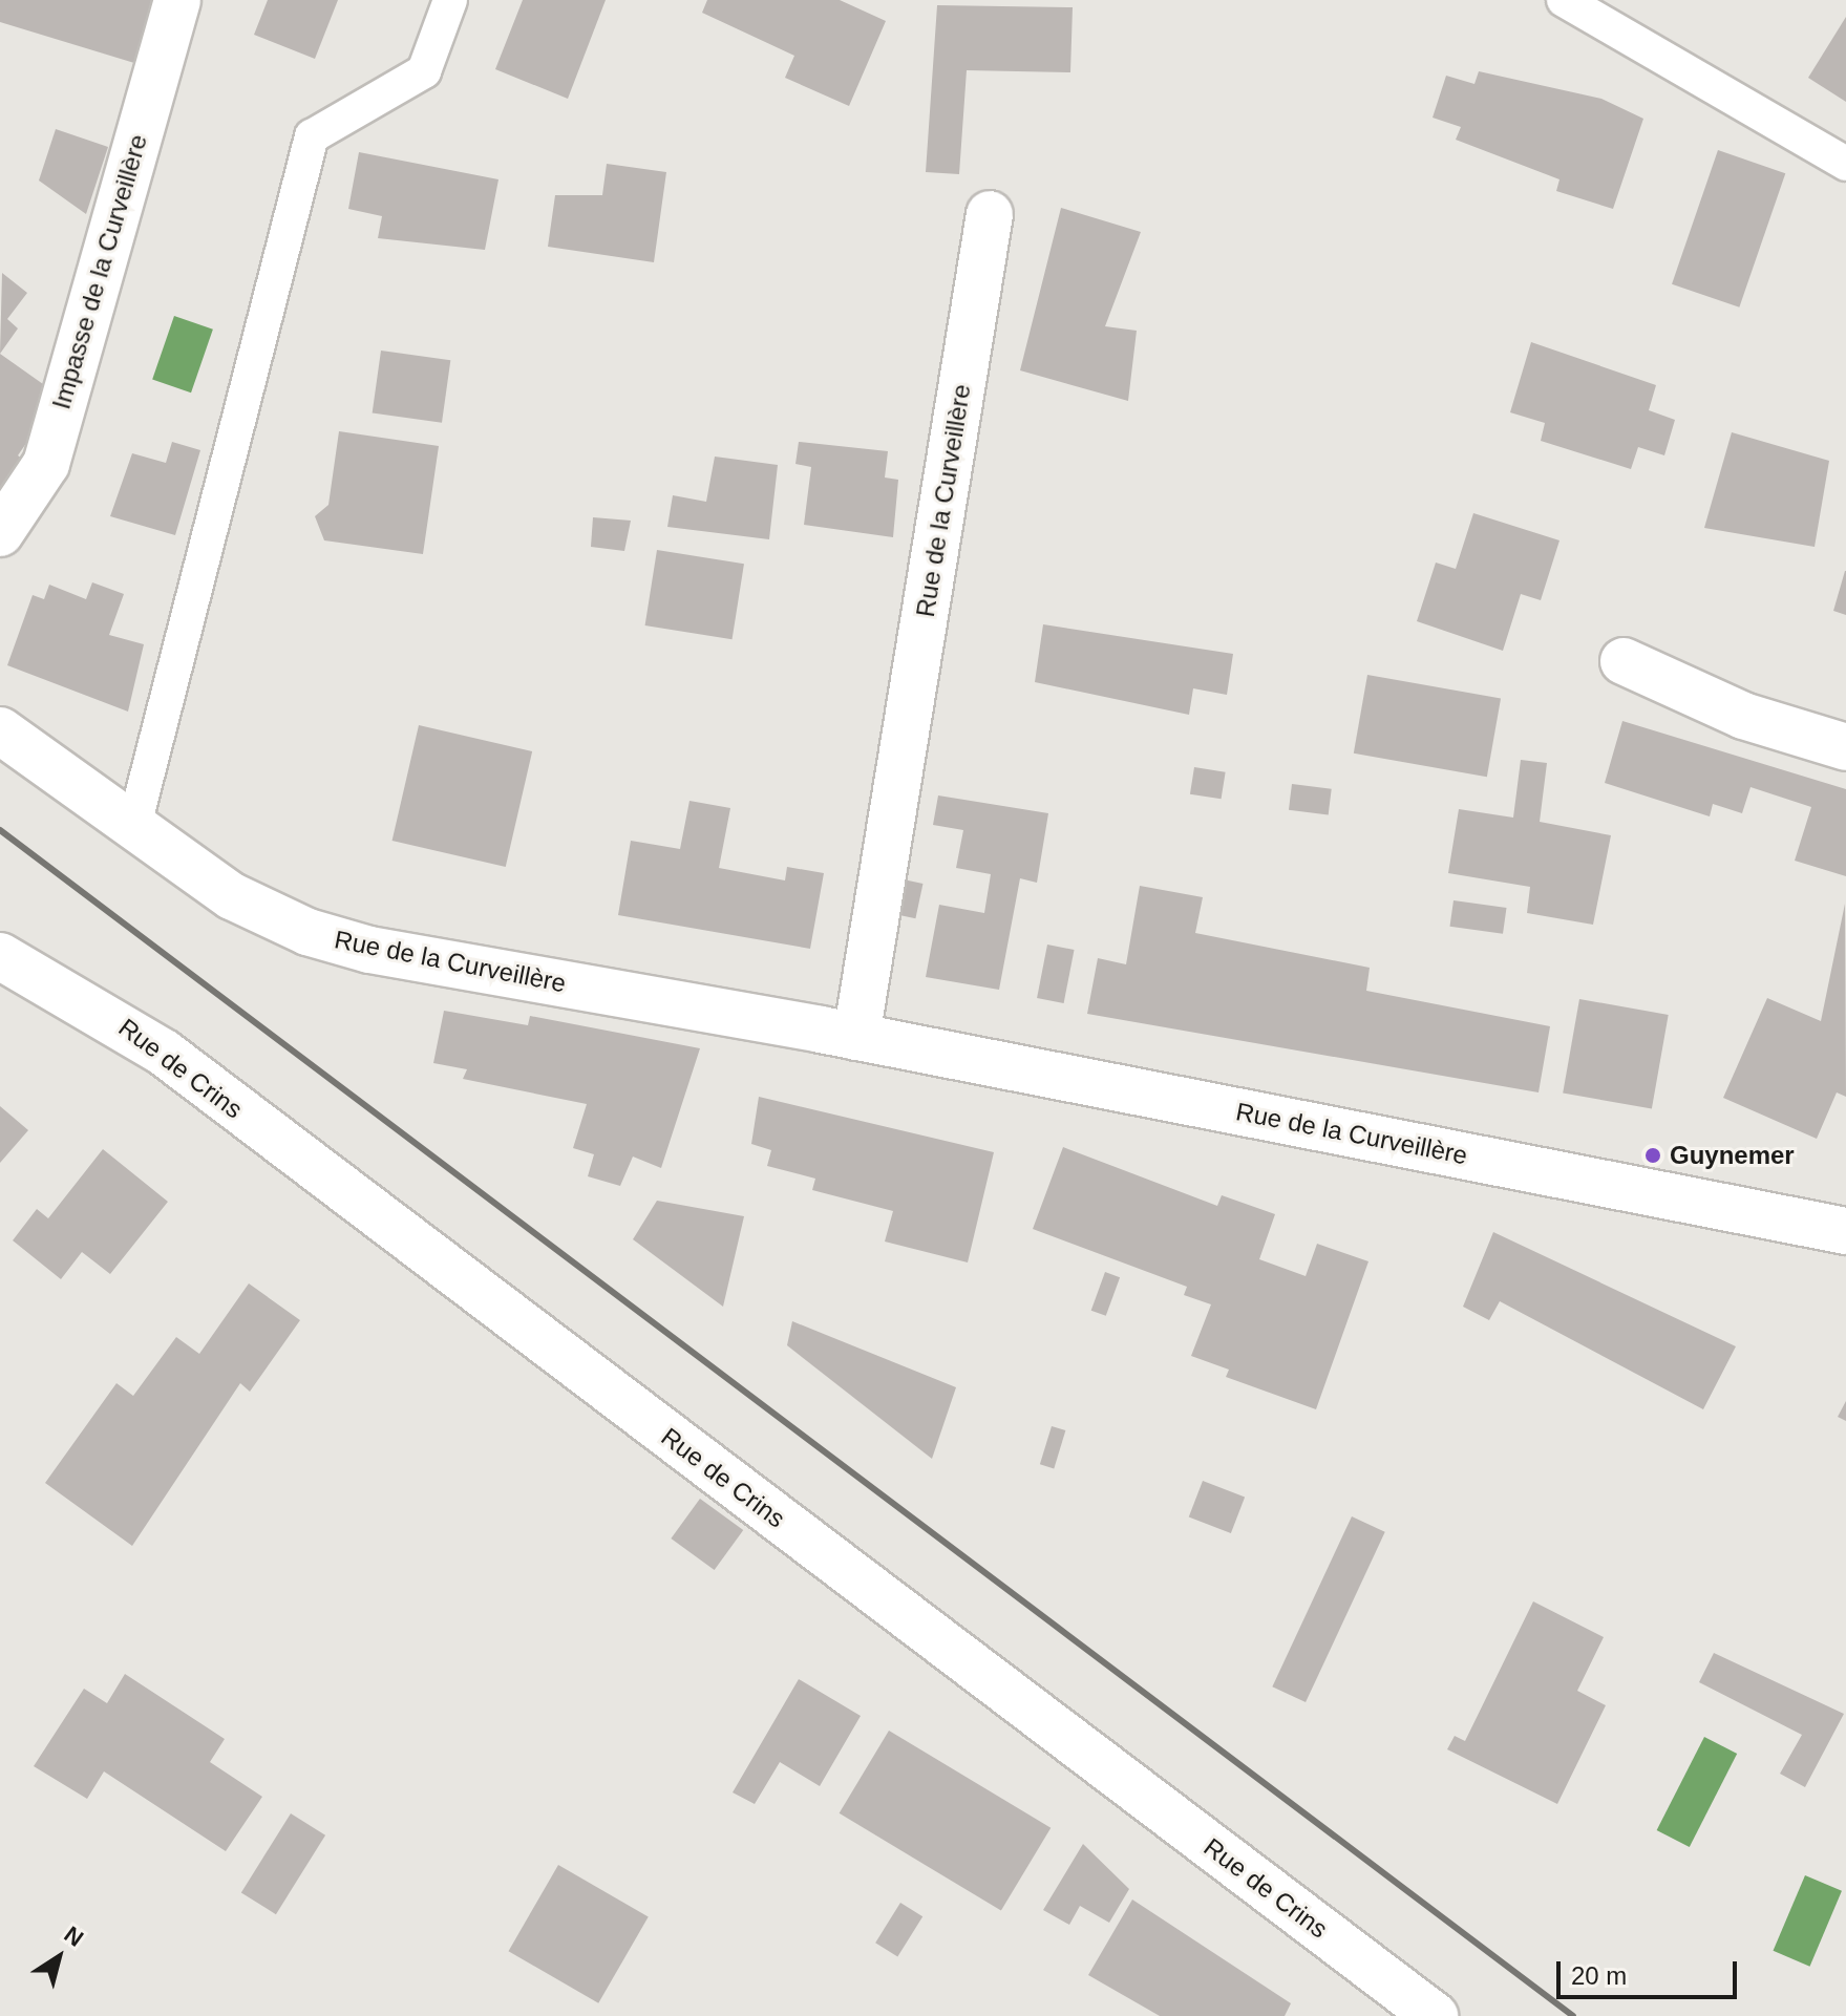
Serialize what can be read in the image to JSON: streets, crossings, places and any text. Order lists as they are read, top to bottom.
{
  "streets": {
    "street": ["Impasse de la Curveillère", "Rue de la Curveillère", "Rue de Crins"]
  },
  "places": ["Guynemer"],
  "scale_bar": "20 m",
  "north": "top right"
}
